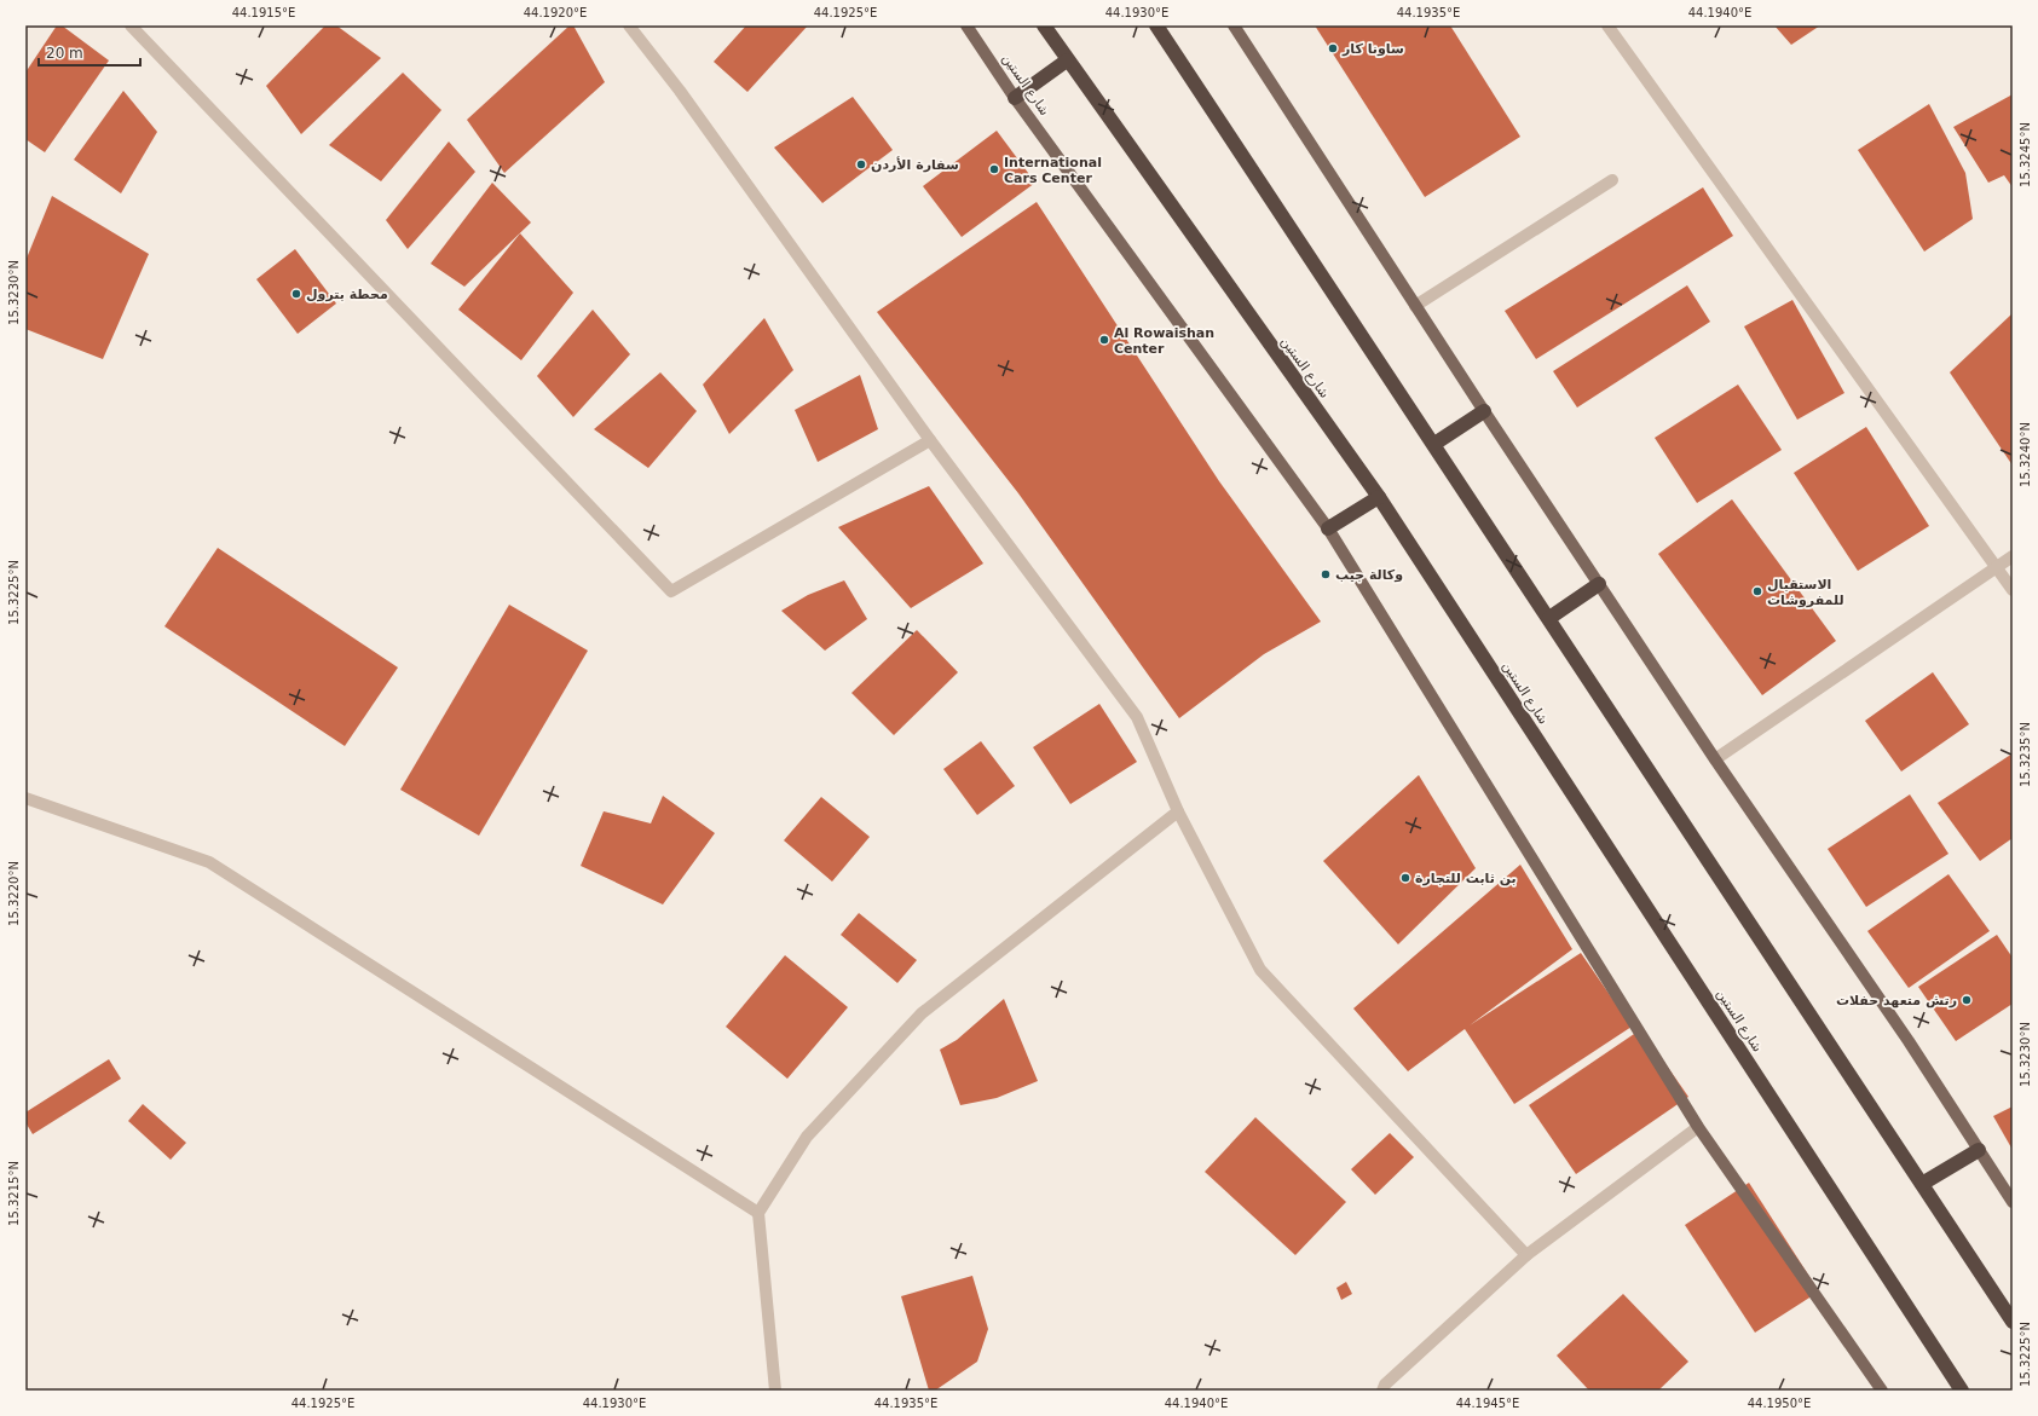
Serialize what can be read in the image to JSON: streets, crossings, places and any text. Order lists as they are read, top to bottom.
{
  "streets": {
    "highway": ["شارع الستين"]
  },
  "places": [
    "ساونا كار",
    "سفارة الأردن",
    "International Cars Center",
    "محطة بترول",
    "Al Rowaishan Center",
    "وكالة جيب",
    "الاستقبال للمفروشات",
    "بن ثابت للتجارة",
    "رتش متعهد حفلات"
  ],
  "scale_bar": "20 m",
  "coordinates": [
    "44.1915°E",
    "44.1920°E",
    "44.1925°E",
    "44.1930°E",
    "44.1935°E",
    "44.1940°E",
    "15.3245°N",
    "15.3230°N",
    "15.3240°N",
    "15.3225°N",
    "15.3235°N",
    "15.3220°N",
    "15.3215°N",
    "44.1945°E",
    "44.1950°E"
  ]
}
